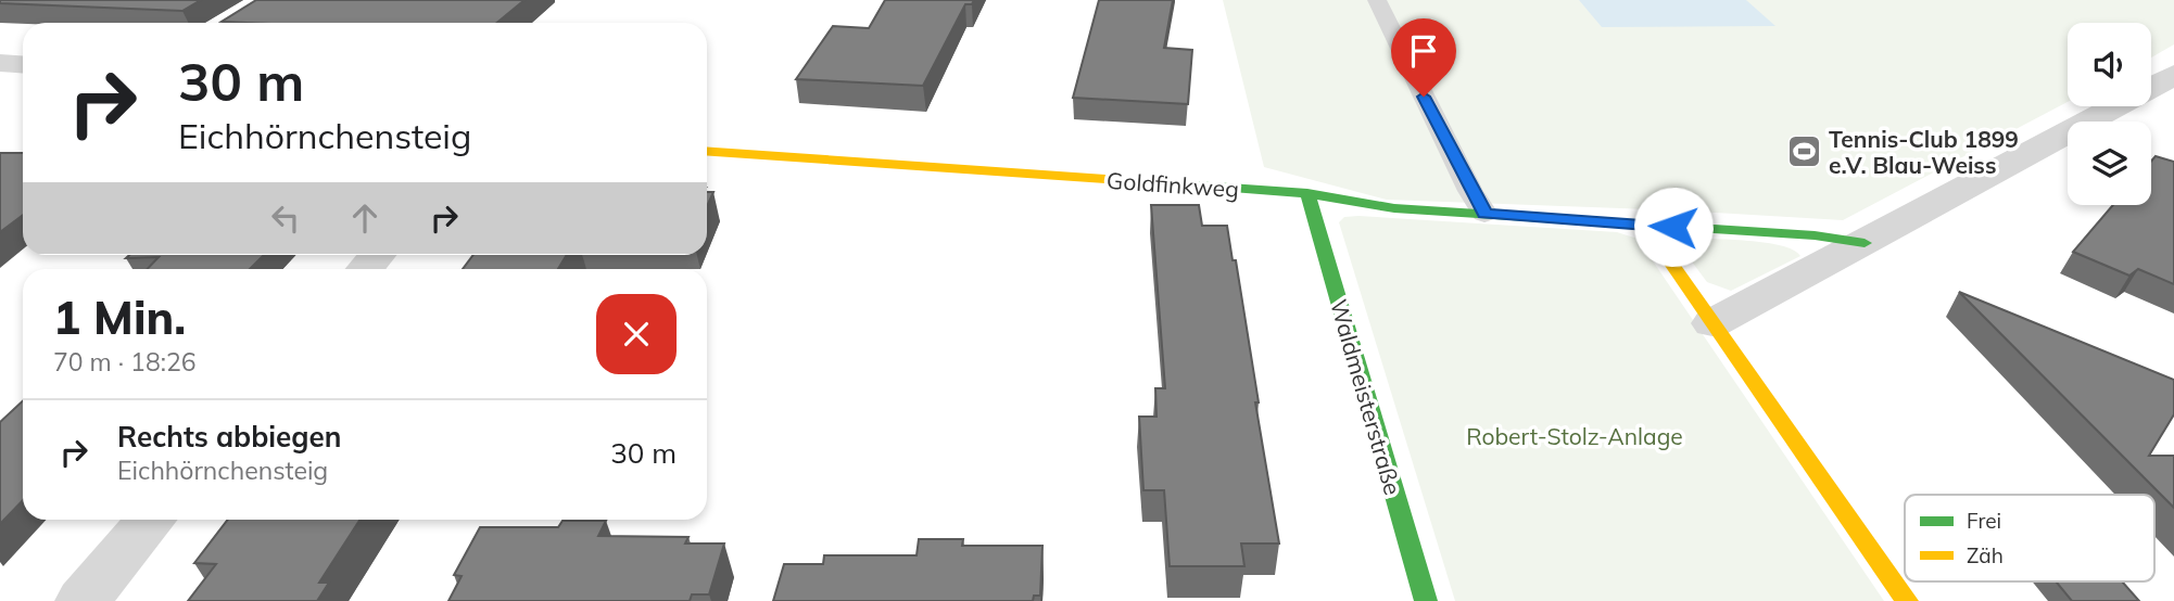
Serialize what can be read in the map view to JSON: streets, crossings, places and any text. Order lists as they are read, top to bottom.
{
  "streets": {
    "street": ["Goldfinkweg", "Waldmeisterstraße"]
  },
  "crossings": [
    ["Goldfinkweg", "Waldmeisterstraße"]
  ],
  "parks": ["Robert-Stolz-Anlage"],
  "places": {
    "sports": ["Tennis-Club 1899 e.V. Blau-Weiss"]
  },
  "legend": ["Frei", "Zäh"],
  "page": {
    "turn": ["30 m", "Eichhörnchensteig"],
    "heading": ["1 Min.", "70 m · 18:26"],
    "list": [
      {
        "name": "Rechts abbiegen",
        "note": "Eichhörnchensteig",
        "value": "30 m"
      }
    ]
  }
}
